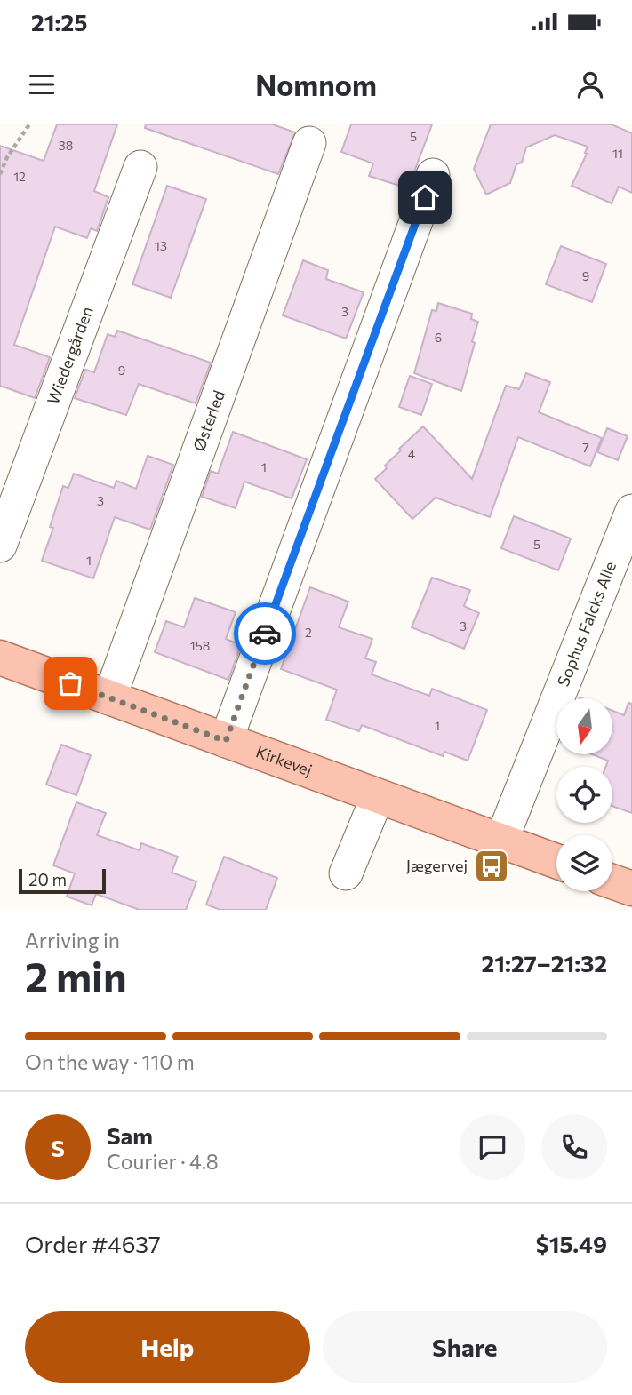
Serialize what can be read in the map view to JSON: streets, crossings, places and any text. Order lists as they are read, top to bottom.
{
  "streets": {
    "main road": ["Kirkevej"],
    "street": ["Wiedergården", "Østerled", "Sophus Falcks Alle"]
  },
  "crossings": [
    ["Østerled", "Kirkevej"],
    ["Sophus Falcks Alle", "Kirkevej"]
  ],
  "places": {
    "bus stop": ["Jægervej"]
  },
  "house_numbers": [
    "5",
    "38",
    "11",
    "12",
    "13",
    "9",
    "3",
    "6",
    "9",
    "7",
    "4",
    "1",
    "3",
    "5",
    "1",
    "3",
    "2",
    "158",
    "1"
  ],
  "scale_bar": "20 m",
  "north": "bottom",
  "page": {
    "status": "21:25",
    "header": "Nomnom",
    "scale": "20 m",
    "heading": ["2 min", "Arriving in", "21:27–21:32"],
    "panel": [
      "Sam",
      "Courier · 4.8",
      "Order #4637",
      "$15.49"
    ],
    "bar": "On the way · 110 m",
    "round": "S",
    "buttons": ["Help", "Share"]
  }
}
